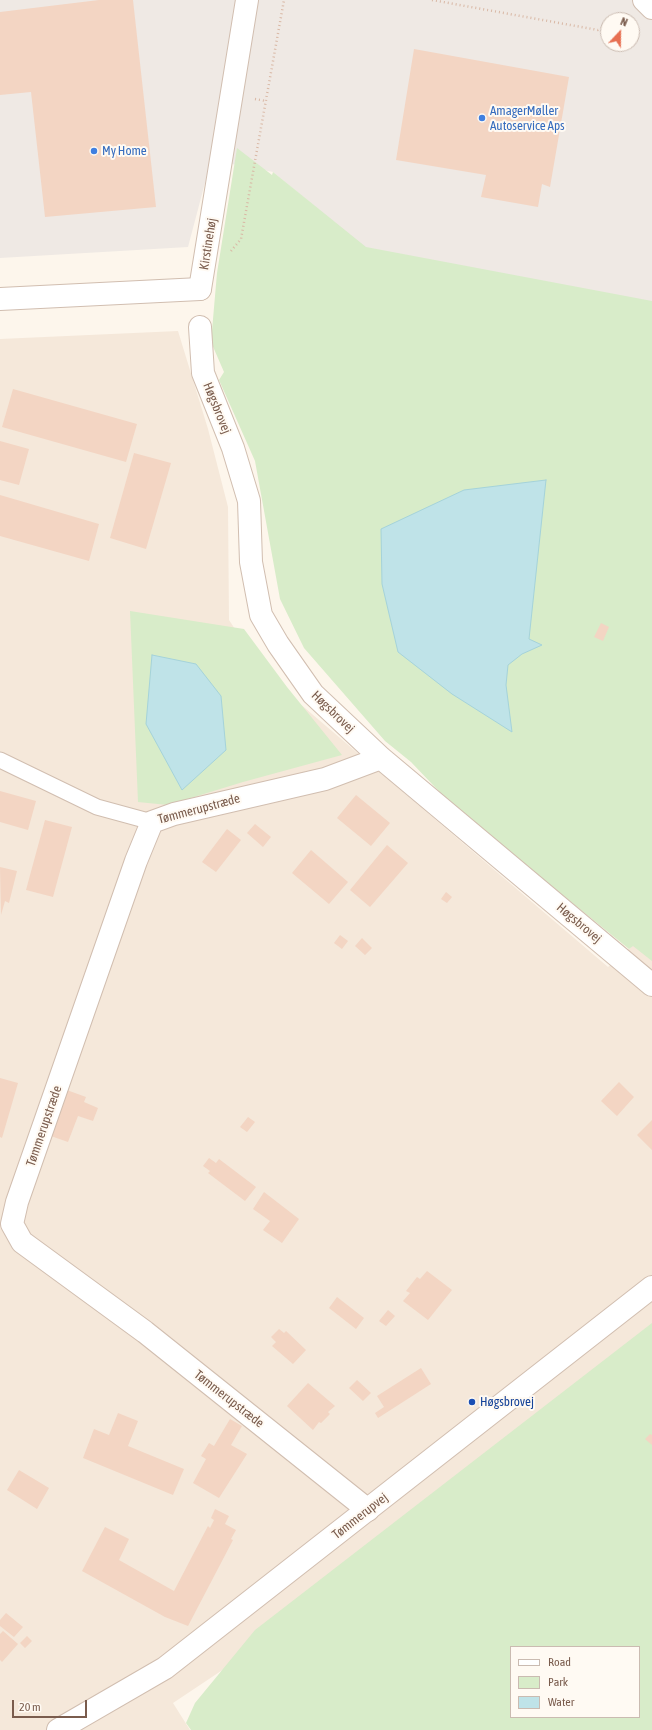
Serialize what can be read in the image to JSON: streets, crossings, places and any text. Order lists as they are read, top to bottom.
{
  "streets": {
    "street": [
      "Kirstinehøj",
      "Høgsbrovej",
      "Tømmerupstræde",
      "Tømmerupvej"
    ]
  },
  "crossings": [
    ["Høgsbrovej", "Tømmerupstræde"],
    ["Tømmerupstræde", "Tømmerupvej"]
  ],
  "places": ["AmagerMøller Autoservice Aps", "My Home", "Høgsbrovej"],
  "legend": ["Road", "Park", "Water"],
  "scale_bar": "20 m",
  "north": "top"
}
